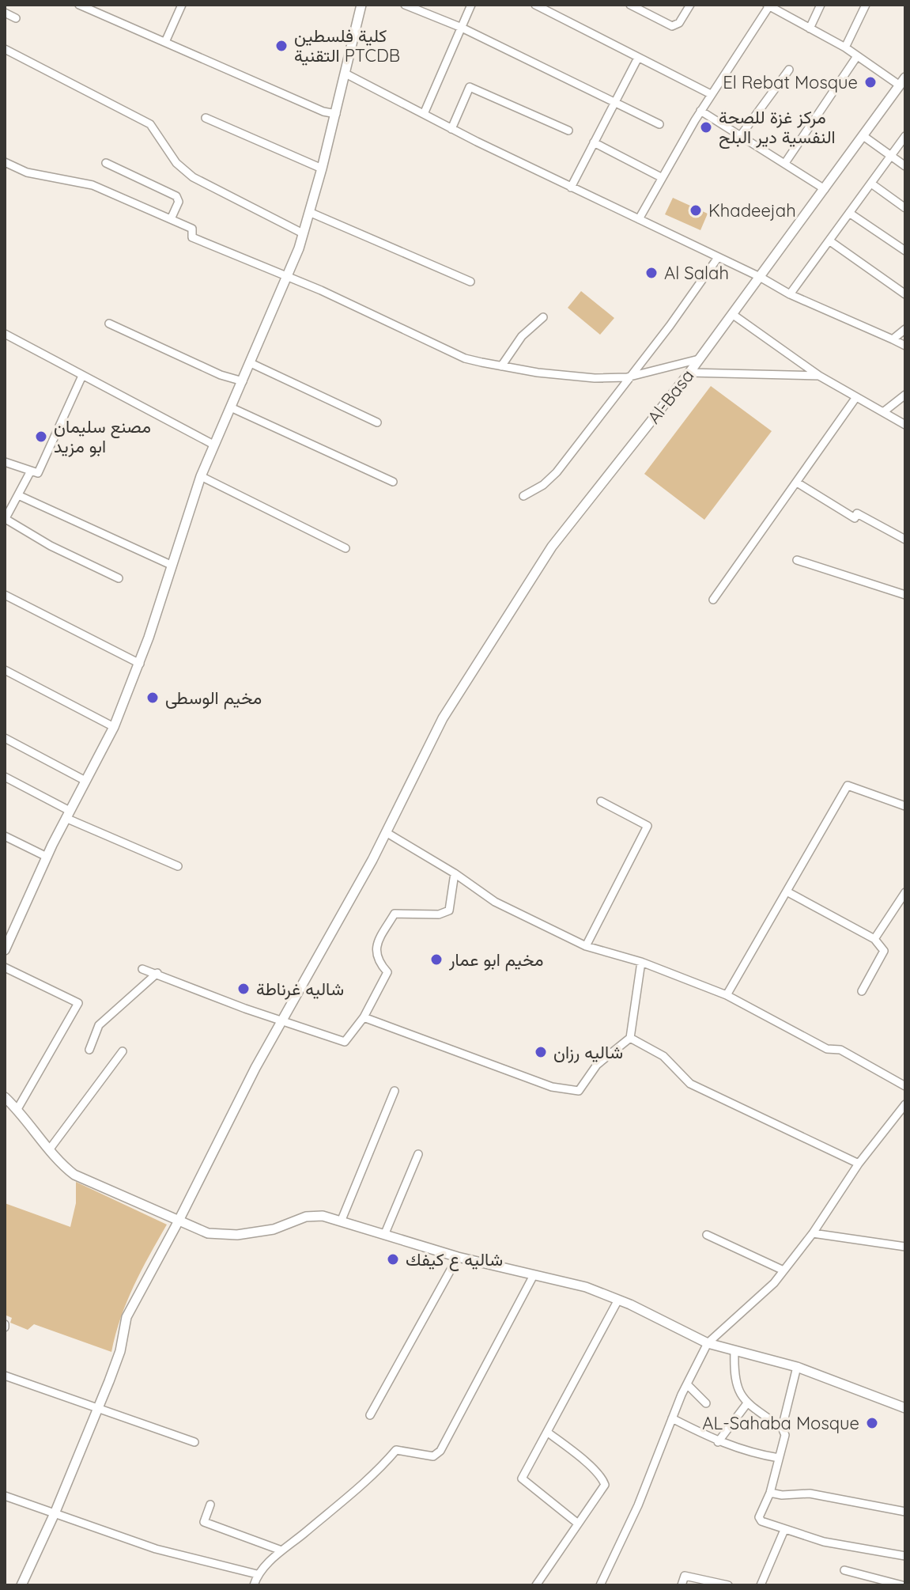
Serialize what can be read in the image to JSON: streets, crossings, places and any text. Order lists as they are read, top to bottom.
{
  "streets": {
    "street": ["Al-Basa"]
  },
  "places": [
    "كلية فلسطين التقنية PTCDB",
    "El Rebat Mosque",
    "مركز غزة للصحة النفسية دير البلح",
    "Khadeejah",
    "Al Salah",
    "مصنع سليمان ابو مزيد",
    "مخيم الوسطى",
    "مخيم ابو عمار",
    "شاليه غرناطة",
    "شاليه رزان",
    "شاليه ع كيفك",
    "AL-Sahaba Mosque"
  ]
}
